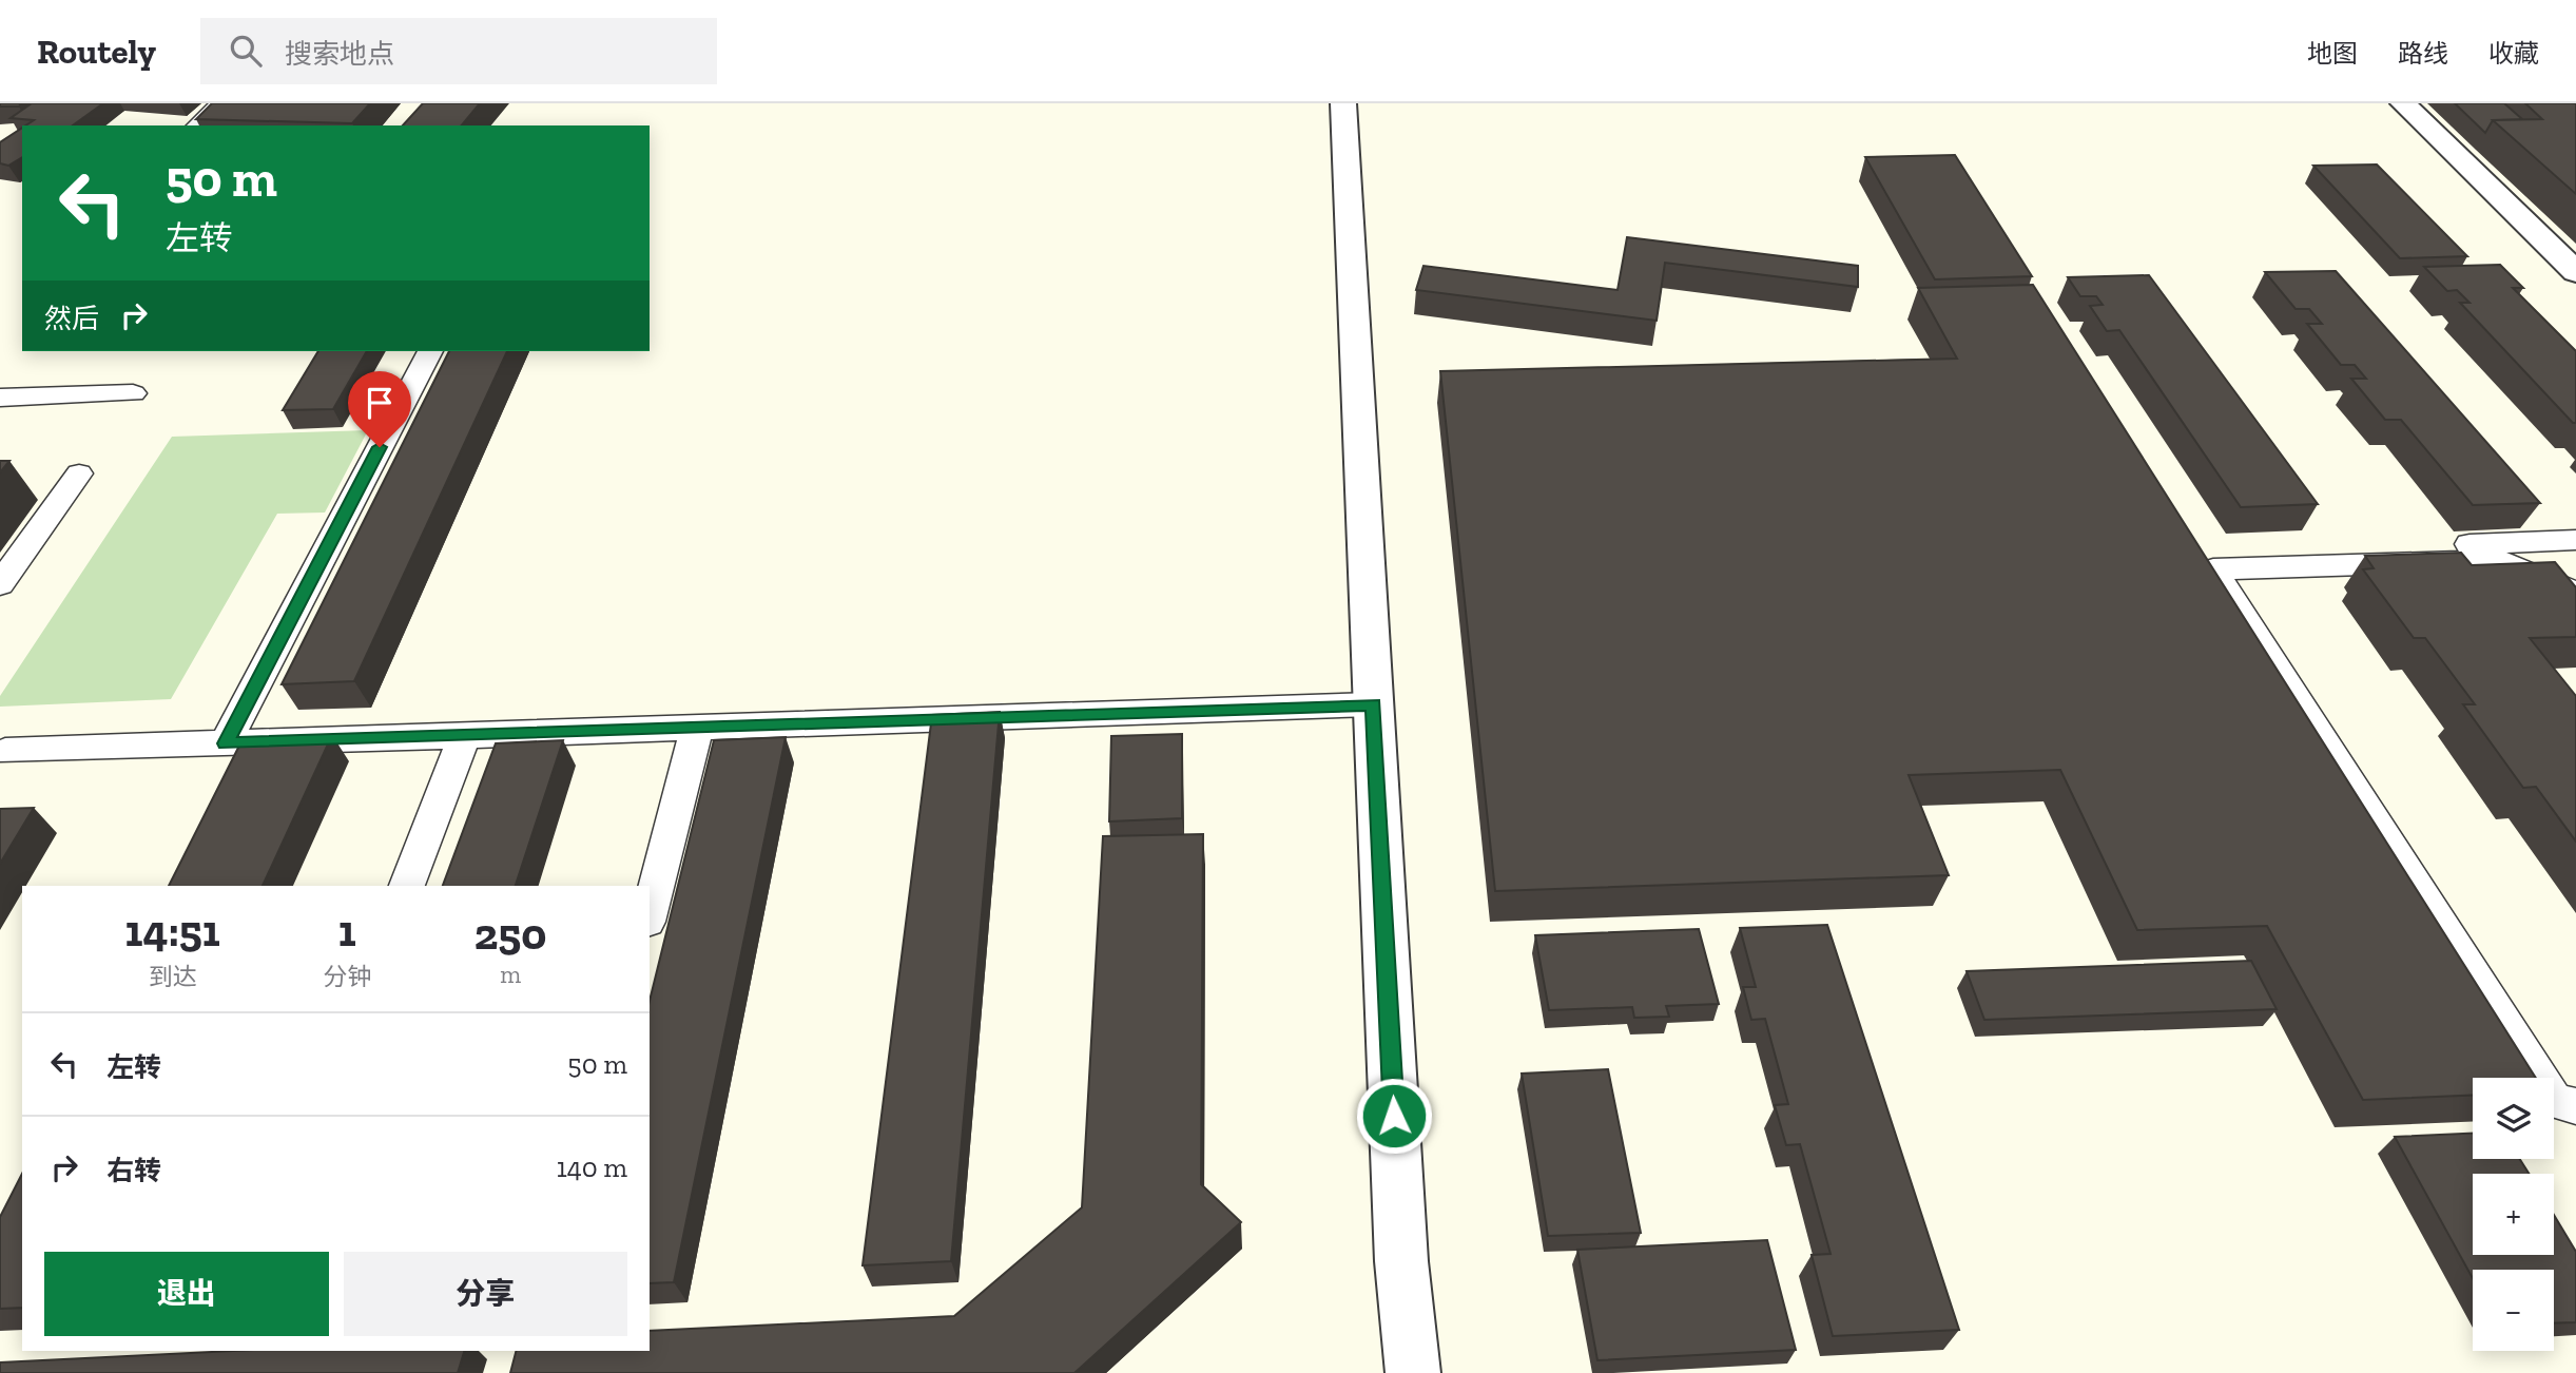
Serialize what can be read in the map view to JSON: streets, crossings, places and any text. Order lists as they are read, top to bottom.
{
  "page": {
    "header": "Routely",
    "search": "搜索地点",
    "nav": ["地图", "路线", "收藏"],
    "turn": ["50 m", "左转"],
    "then": "然后",
    "eta": [
      "14:51",
      "到达",
      "1",
      "分钟",
      "250",
      "m"
    ],
    "list": [
      {
        "name": "左转",
        "value": "50 m"
      },
      {
        "name": "右转",
        "value": "140 m"
      }
    ],
    "map_buttons": ["+", "−"],
    "buttons": ["退出", "分享"]
  }
}
